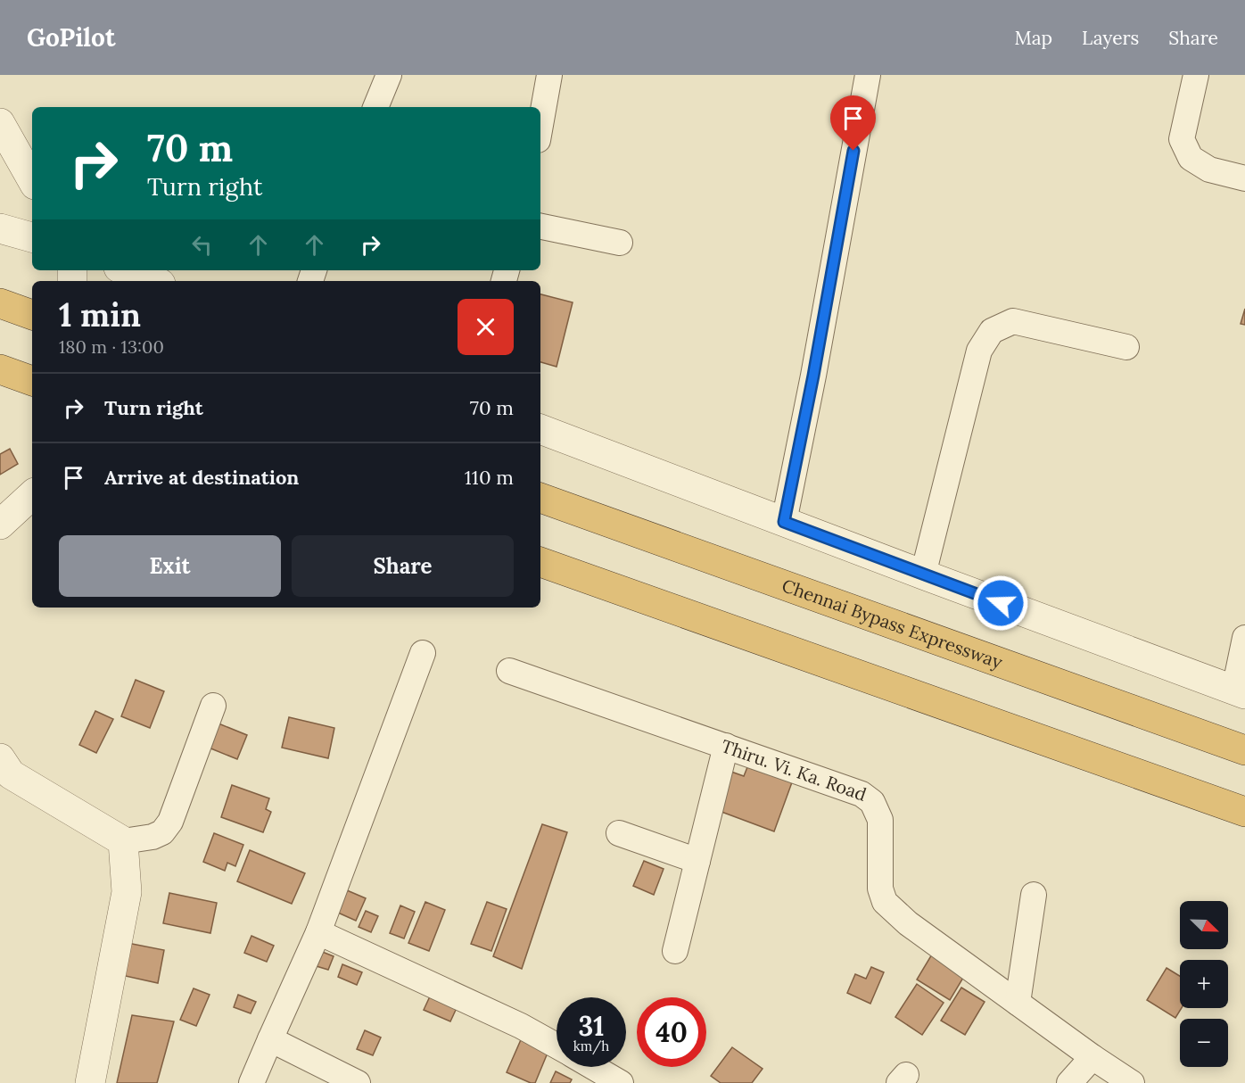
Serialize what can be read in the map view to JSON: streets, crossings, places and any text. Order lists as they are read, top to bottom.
{
  "streets": {
    "highway": ["Chennai Bypass Expressway"],
    "street": ["Thiru. Vi. Ka. Road"]
  },
  "north": "bottom right",
  "page": {
    "header": "GoPilot",
    "nav": ["Map", "Layers", "Share"],
    "turn": ["70 m", "Turn right"],
    "heading": ["1 min", "180 m · 13:00"],
    "list": [
      {
        "name": "Turn right",
        "value": "70 m"
      },
      {
        "name": "Arrive at destination",
        "value": "110 m"
      }
    ],
    "buttons": ["Exit", "Share"],
    "map_buttons": ["+", "−"],
    "speed": "31 km/h",
    "limit": "40"
  }
}
